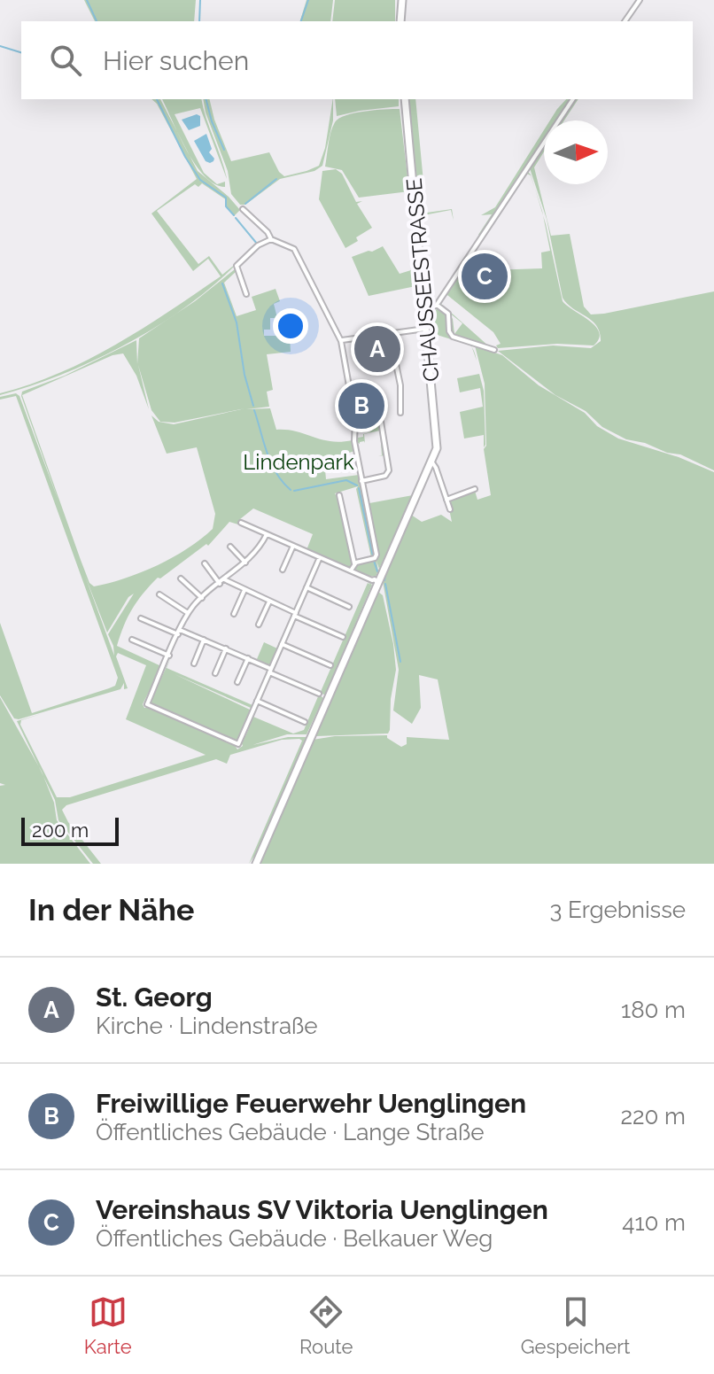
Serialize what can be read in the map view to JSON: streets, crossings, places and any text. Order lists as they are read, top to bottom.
{
  "streets": {
    "main road": ["CHAUSSEESTRASSE"]
  },
  "parks": ["Lindenpark"],
  "scale_bar": "200 m",
  "north": "right",
  "page": {
    "search": "Hier suchen",
    "pins": ["C", "A", "B"],
    "scale": "200 m",
    "heading": ["In der Nähe", "3 Ergebnisse"],
    "list": [
      {
        "mark": "A",
        "name": "St. Georg",
        "note": "Kirche · Lindenstraße",
        "value": "180 m"
      },
      {
        "mark": "B",
        "name": "Freiwillige Feuerwehr Uenglingen",
        "note": "Öffentliches Gebäude · Lange Straße",
        "value": "220 m"
      },
      {
        "mark": "C",
        "name": "Vereinshaus SV Viktoria Uenglingen",
        "note": "Öffentliches Gebäude · Belkauer Weg",
        "value": "410 m"
      }
    ],
    "nav": ["Karte", "Route", "Gespeichert"]
  }
}
